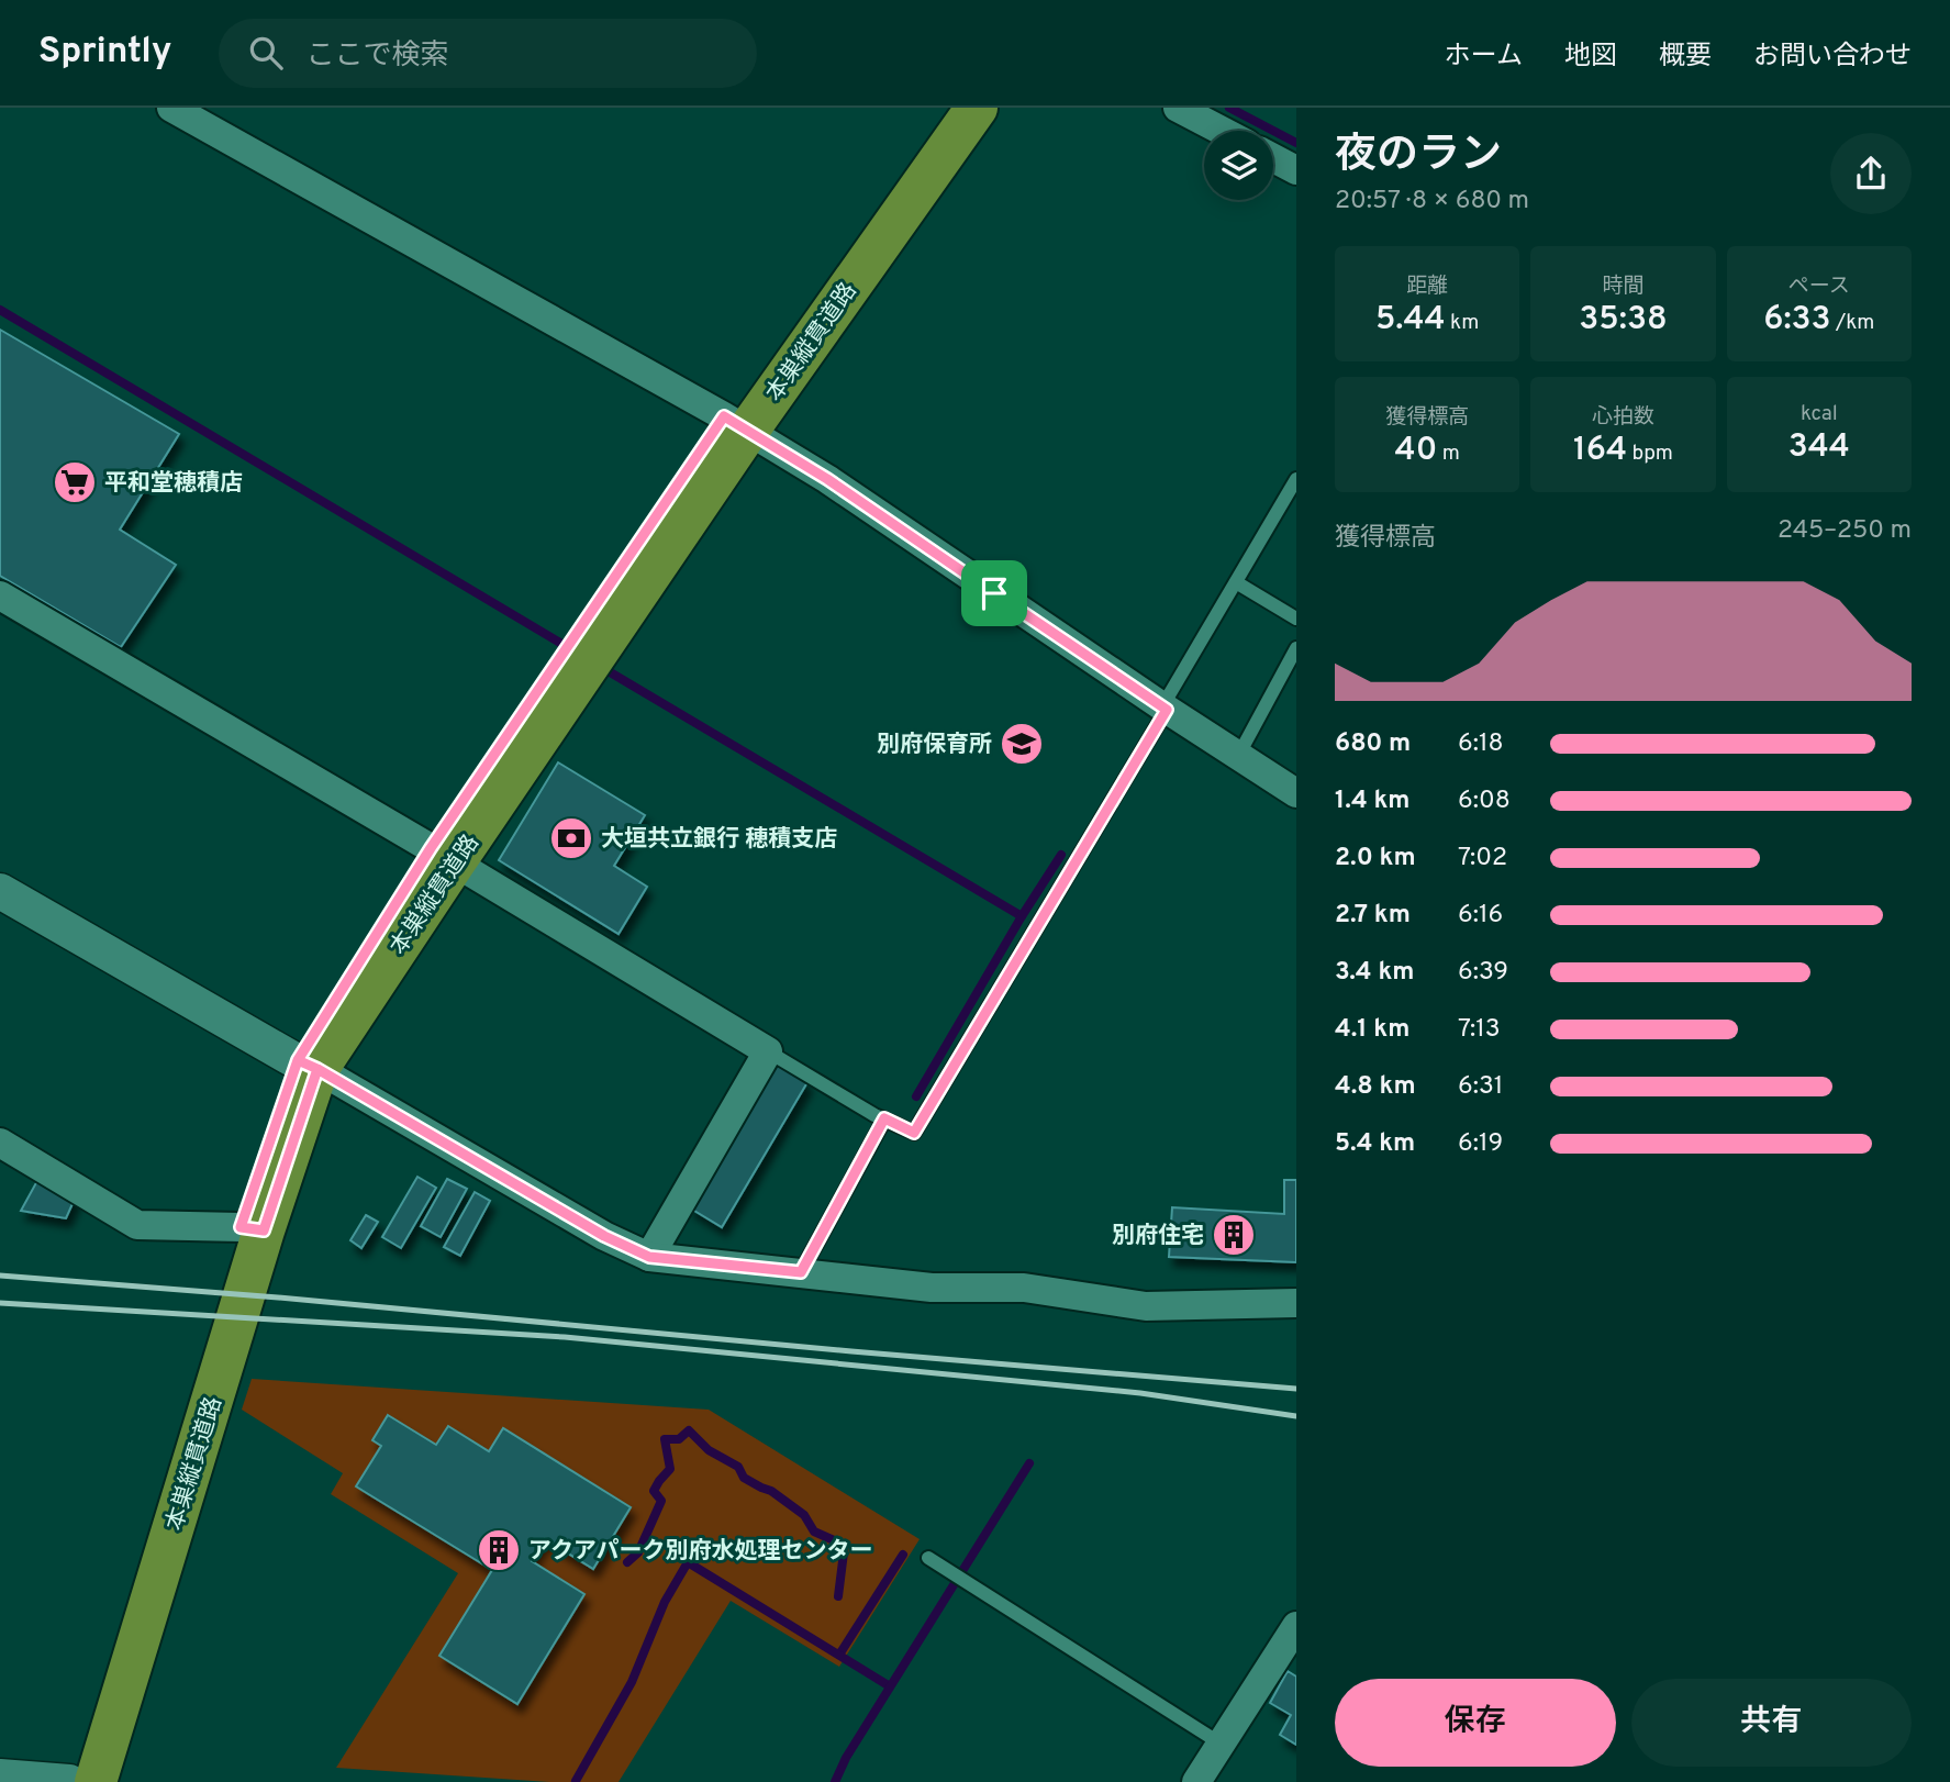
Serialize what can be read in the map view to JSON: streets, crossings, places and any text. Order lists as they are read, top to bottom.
{
  "streets": {
    "main road": ["本巣縦貫道路"]
  },
  "places": {
    "supermarket": ["平和堂穂積店"],
    "school or university": ["別府保育所"],
    "bank": ["大垣共立銀行 穂積支店"],
    "building": ["別府住宅", "アクアパーク別府水処理センター"]
  },
  "page": {
    "header": "Sprintly",
    "search": "ここで検索",
    "nav": [
      "ホーム",
      "地図",
      "概要",
      "お問い合わせ"
    ],
    "heading": ["夜のラン", "20:57 · 8 × 680 m"],
    "stats": [
      ["距離", "5.44 km"],
      ["時間", "35:38"],
      ["ペース", "6:33 /km"],
      ["獲得標高", "40 m"],
      ["心拍数", "164 bpm"],
      ["kcal", "344"]
    ],
    "chart": ["獲得標高", "245–250 m"],
    "list": [
      {
        "name": "680 m",
        "note": "6:18"
      },
      {
        "name": "1.4 km",
        "note": "6:08"
      },
      {
        "name": "2.0 km",
        "note": "7:02"
      },
      {
        "name": "2.7 km",
        "note": "6:16"
      },
      {
        "name": "3.4 km",
        "note": "6:39"
      },
      {
        "name": "4.1 km",
        "note": "7:13"
      },
      {
        "name": "4.8 km",
        "note": "6:31"
      },
      {
        "name": "5.4 km",
        "note": "6:19"
      }
    ],
    "buttons": ["保存", "共有"]
  }
}
